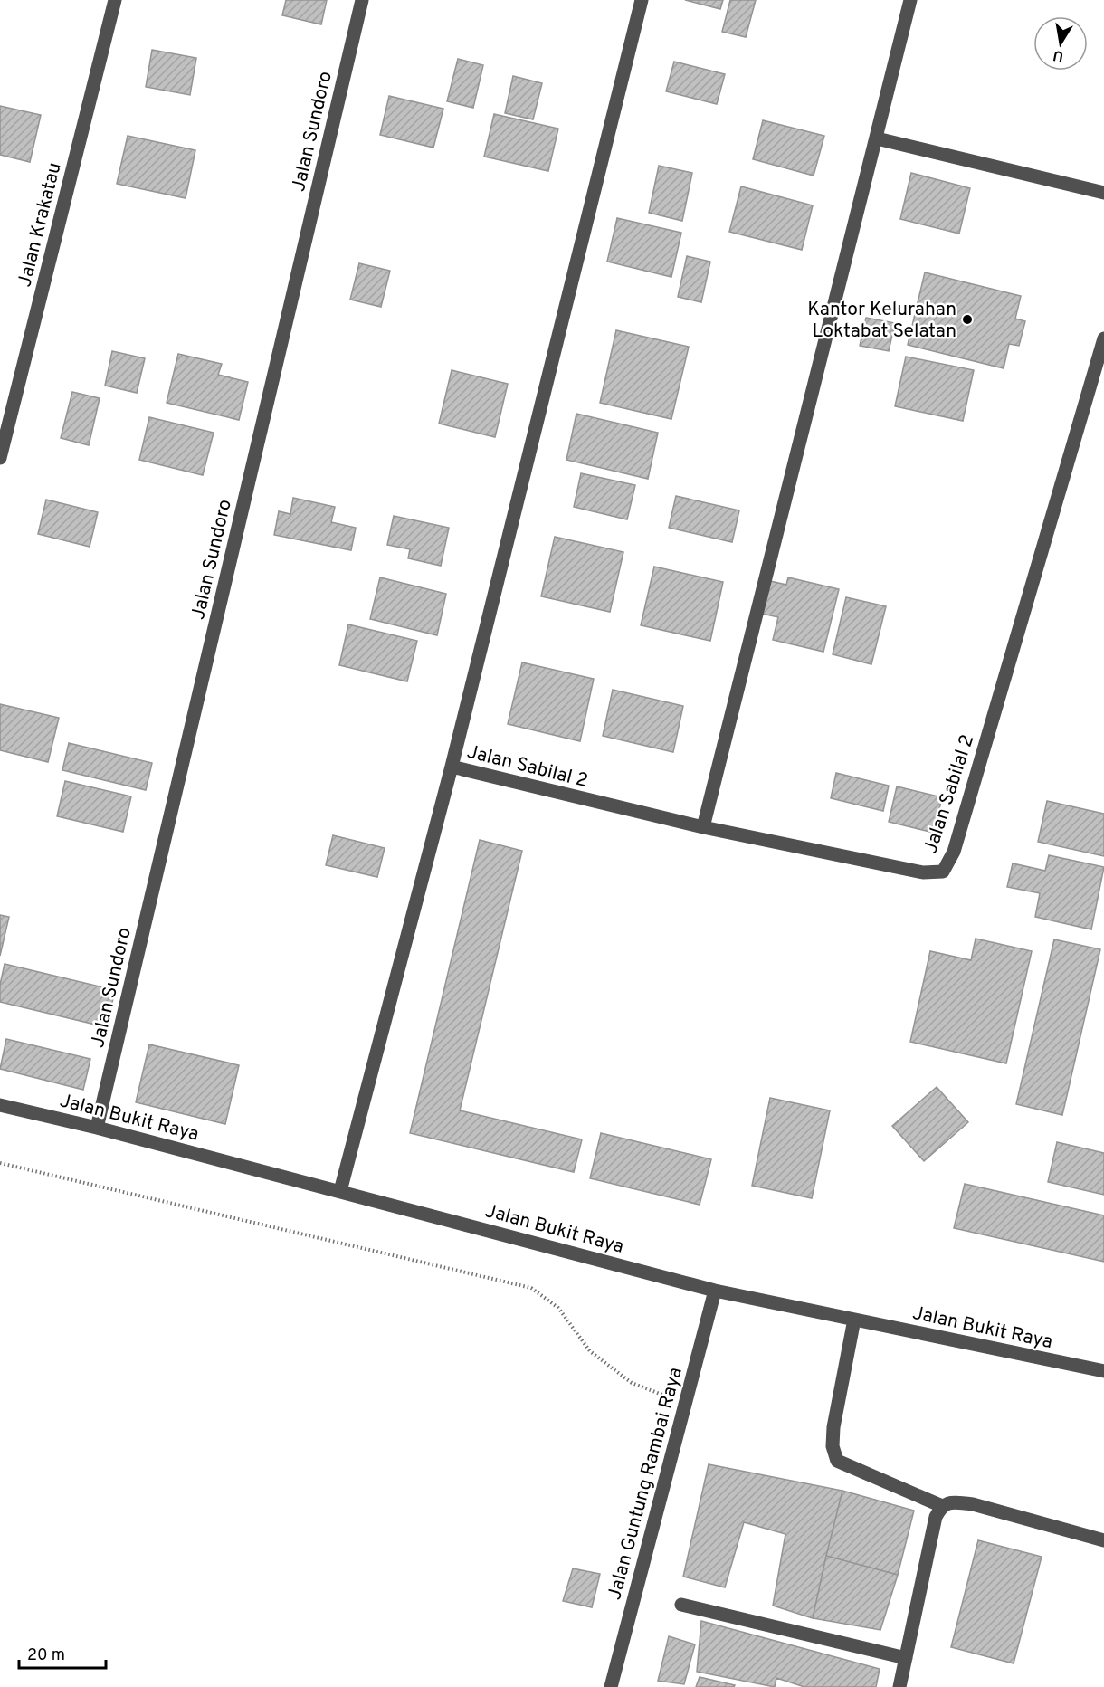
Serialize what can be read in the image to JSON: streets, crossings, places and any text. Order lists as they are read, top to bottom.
{
  "streets": {
    "street": [
      "Jalan Sundoro",
      "Jalan Krakatau",
      "Jalan Sabilal 2",
      "Jalan Bukit Raya",
      "Jalan Guntung Rambai Raya"
    ]
  },
  "crossings": [
    ["Jalan Sundoro", "Jalan Bukit Raya"],
    ["Jalan Bukit Raya", "Jalan Guntung Rambai Raya"]
  ],
  "places": ["Kantor Kelurahan Loktabat Selatan"],
  "scale_bar": "20 m",
  "north": "bottom"
}
